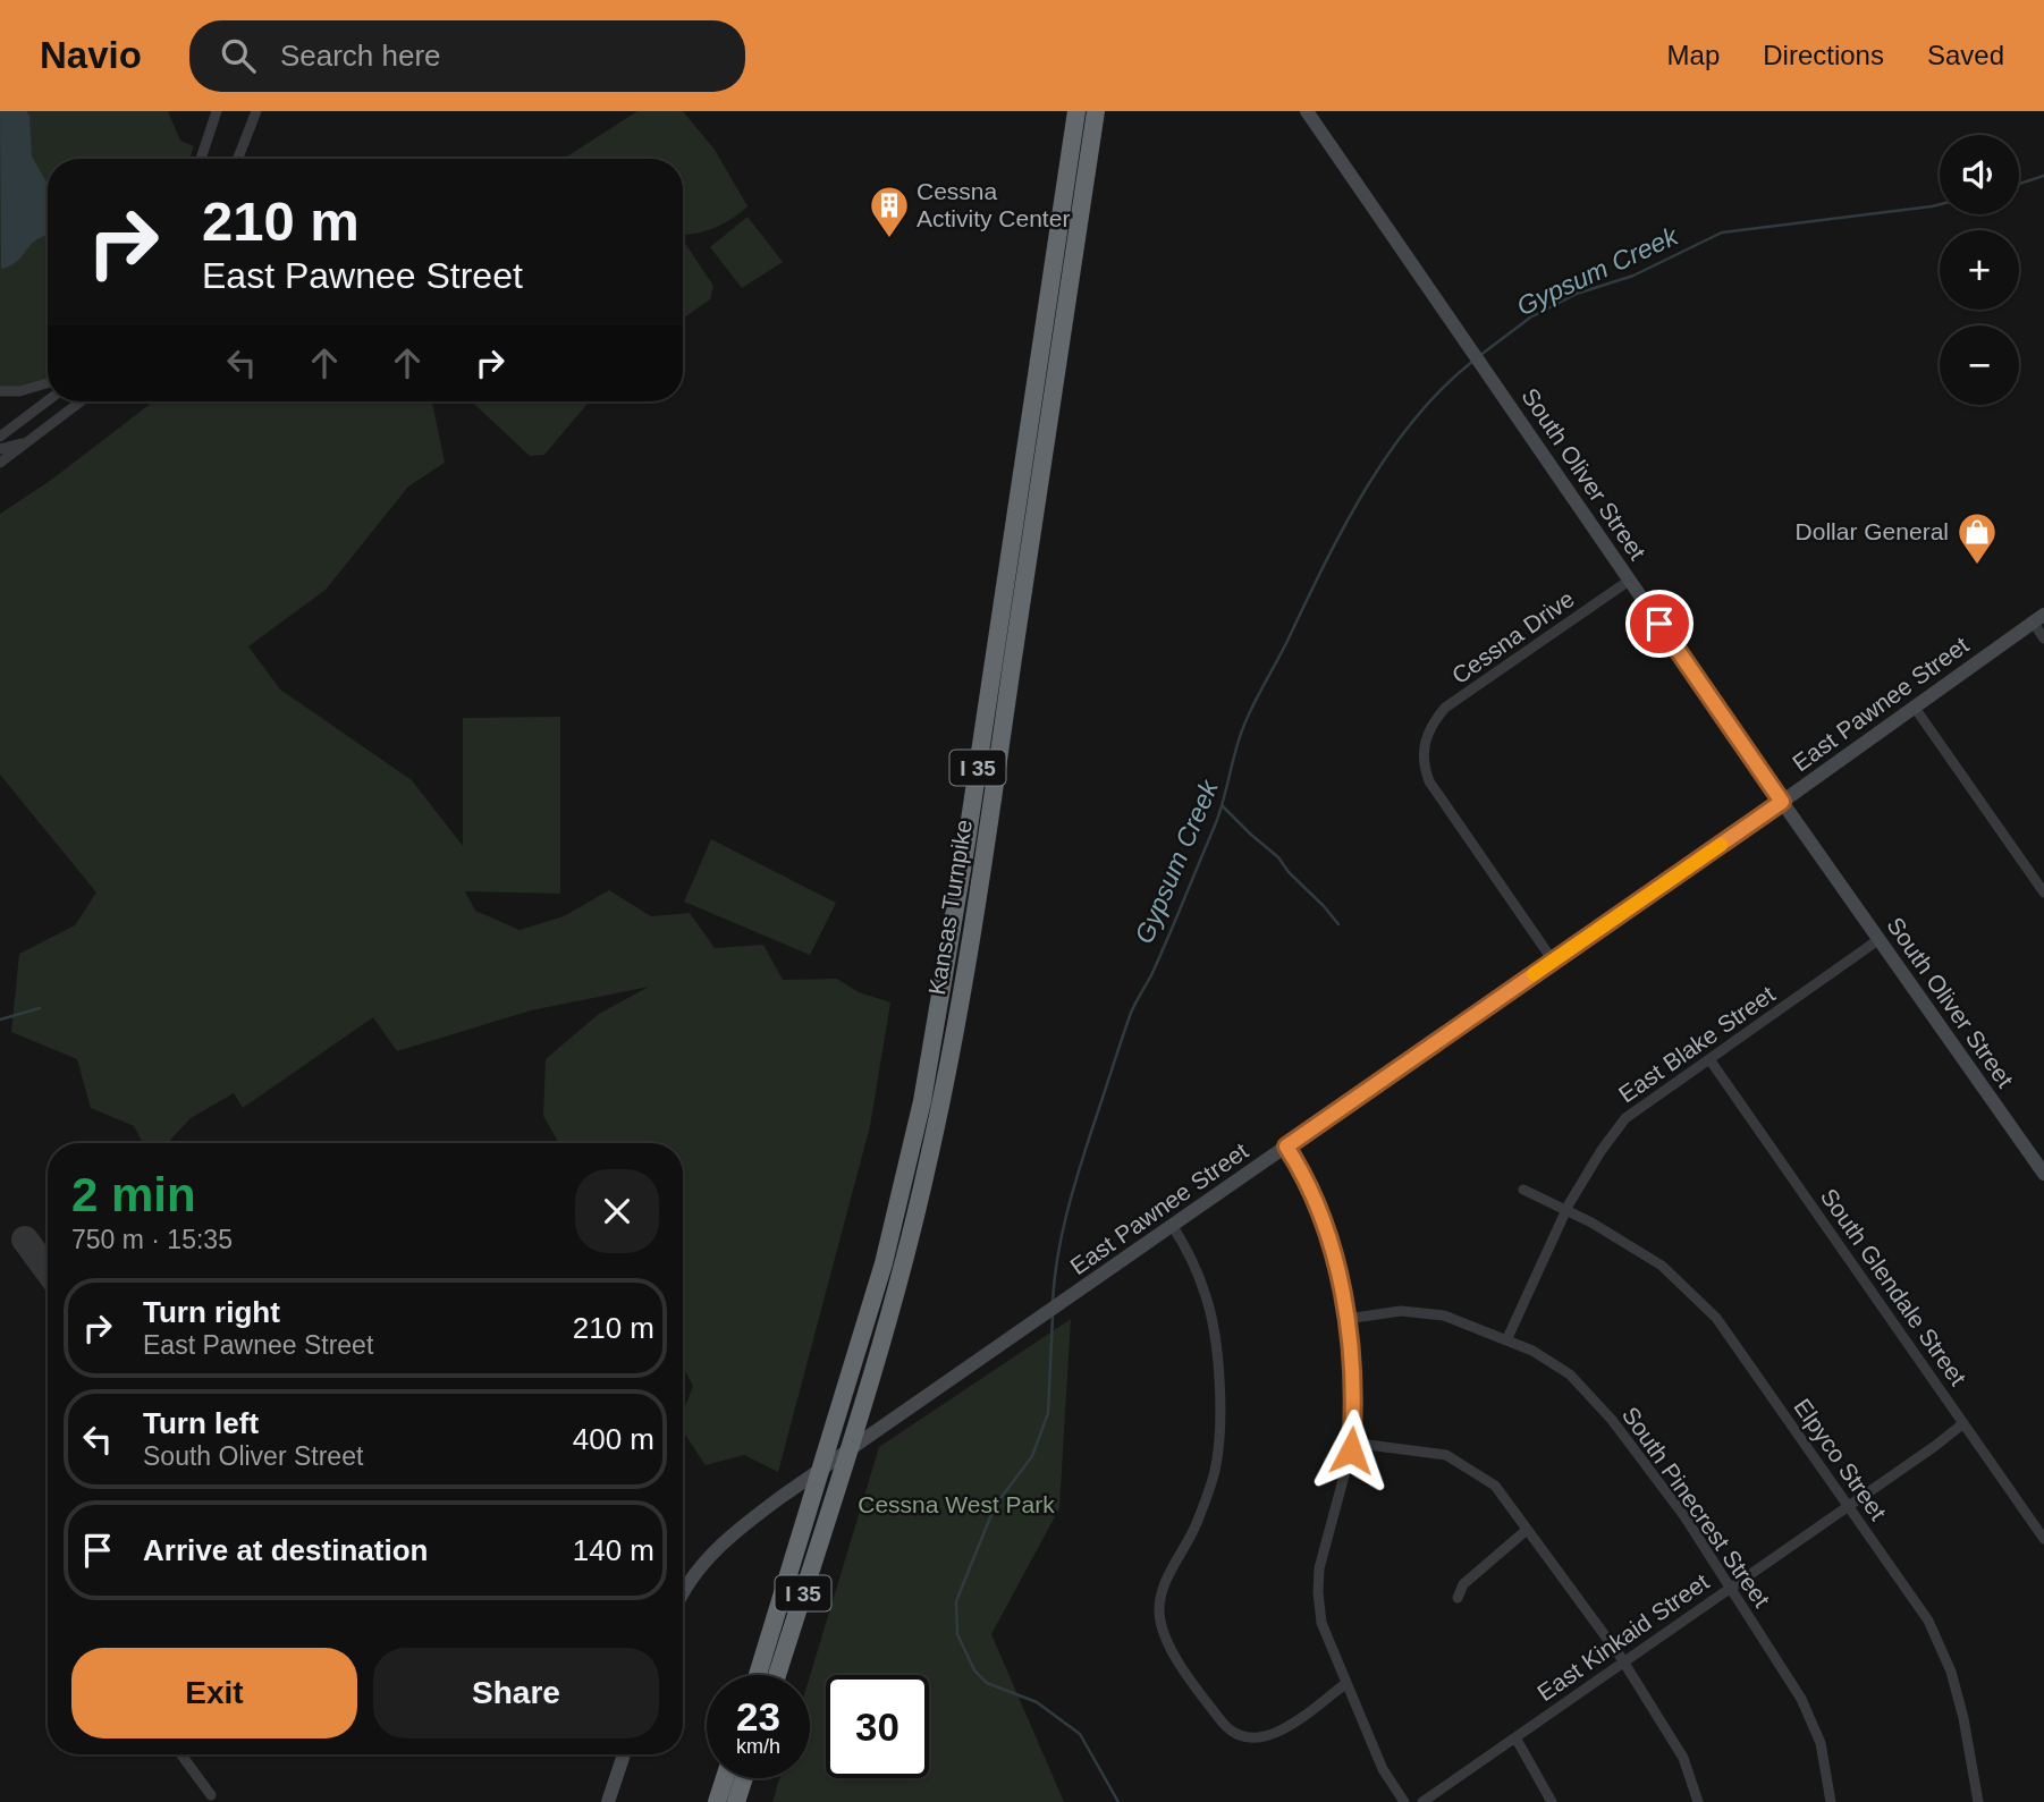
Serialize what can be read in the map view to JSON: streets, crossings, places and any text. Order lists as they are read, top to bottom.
{
  "streets": {
    "highway": ["I 35", "Kansas Turnpike"],
    "main road": ["South Oliver Street", "East Pawnee Street"],
    "street": [
      "Cessna Drive",
      "East Blake Street",
      "South Glendale Street",
      "Elpyco Street",
      "South Pinecrest Street",
      "East Kinkaid Street"
    ]
  },
  "crossings": [
    ["South Oliver Street", "Cessna Drive"],
    ["South Oliver Street", "East Pawnee Street"],
    ["South Oliver Street", "East Blake Street"],
    ["Cessna Drive", "East Pawnee Street"],
    ["East Blake Street", "South Glendale Street"],
    ["East Blake Street", "Elpyco Street"],
    ["East Blake Street", "South Pinecrest Street"],
    ["South Glendale Street", "East Kinkaid Street"],
    ["Elpyco Street", "East Kinkaid Street"],
    ["South Pinecrest Street", "East Kinkaid Street"]
  ],
  "water": ["Gypsum Creek"],
  "parks": ["Cessna West Park"],
  "places": {
    "building": ["Cessna Activity Center"],
    "shop": ["Dollar General"]
  },
  "page": {
    "header": "Navio",
    "search": "Search here",
    "nav": ["Map", "Directions", "Saved"],
    "map_buttons": ["+", "−"],
    "turn": ["210 m", "East Pawnee Street"],
    "heading": ["2 min", "750 m · 15:35"],
    "list": [
      {
        "name": "Turn right",
        "note": "East Pawnee Street",
        "value": "210 m"
      },
      {
        "name": "Turn left",
        "note": "South Oliver Street",
        "value": "400 m"
      },
      {
        "name": "Arrive at destination",
        "value": "140 m"
      }
    ],
    "buttons": ["Exit", "Share"],
    "speed": "23 km/h",
    "limit": "30"
  }
}
